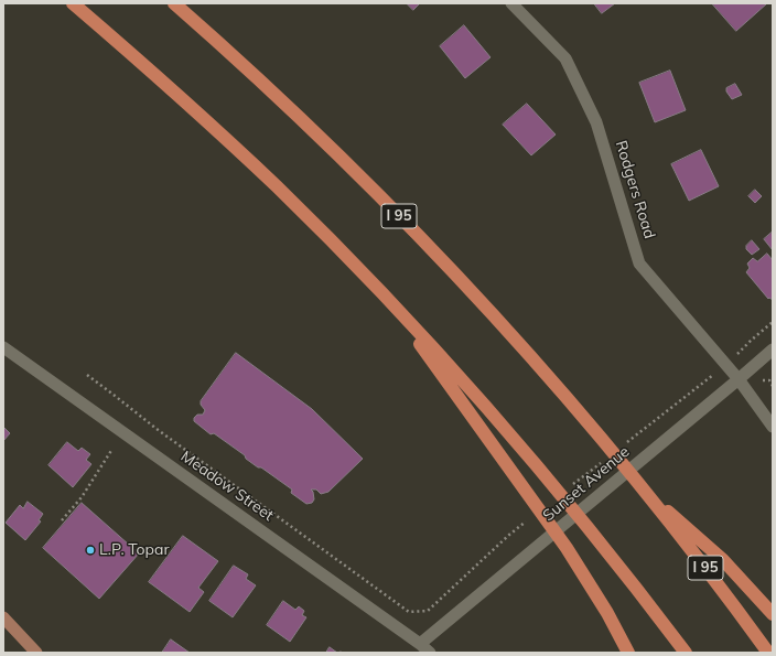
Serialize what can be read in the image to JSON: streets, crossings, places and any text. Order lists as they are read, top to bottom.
{
  "streets": {
    "highway": ["I 95"],
    "street": ["Rodgers Road", "Sunset Avenue", "Meadow Street"]
  },
  "crossings": [
    ["Rodgers Road", "Sunset Avenue"],
    ["Sunset Avenue", "Meadow Street"]
  ],
  "places": ["L.P. Topar"]
}
